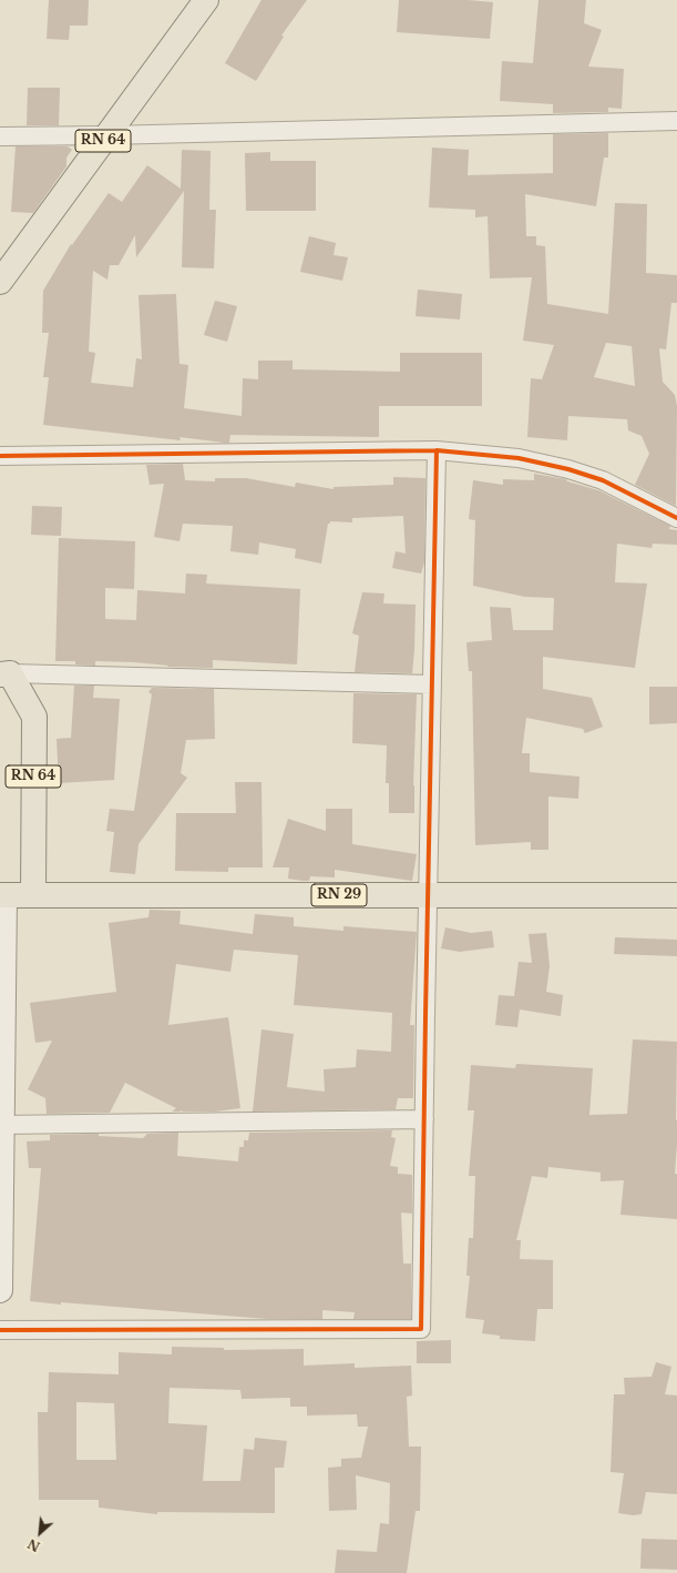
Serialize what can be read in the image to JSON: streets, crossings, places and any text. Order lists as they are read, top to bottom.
{
  "streets": {
    "main road": ["RN 64", "RN 29"]
  },
  "crossings": [
    ["RN 64", "RN 29"]
  ],
  "north": "bottom left"
}
